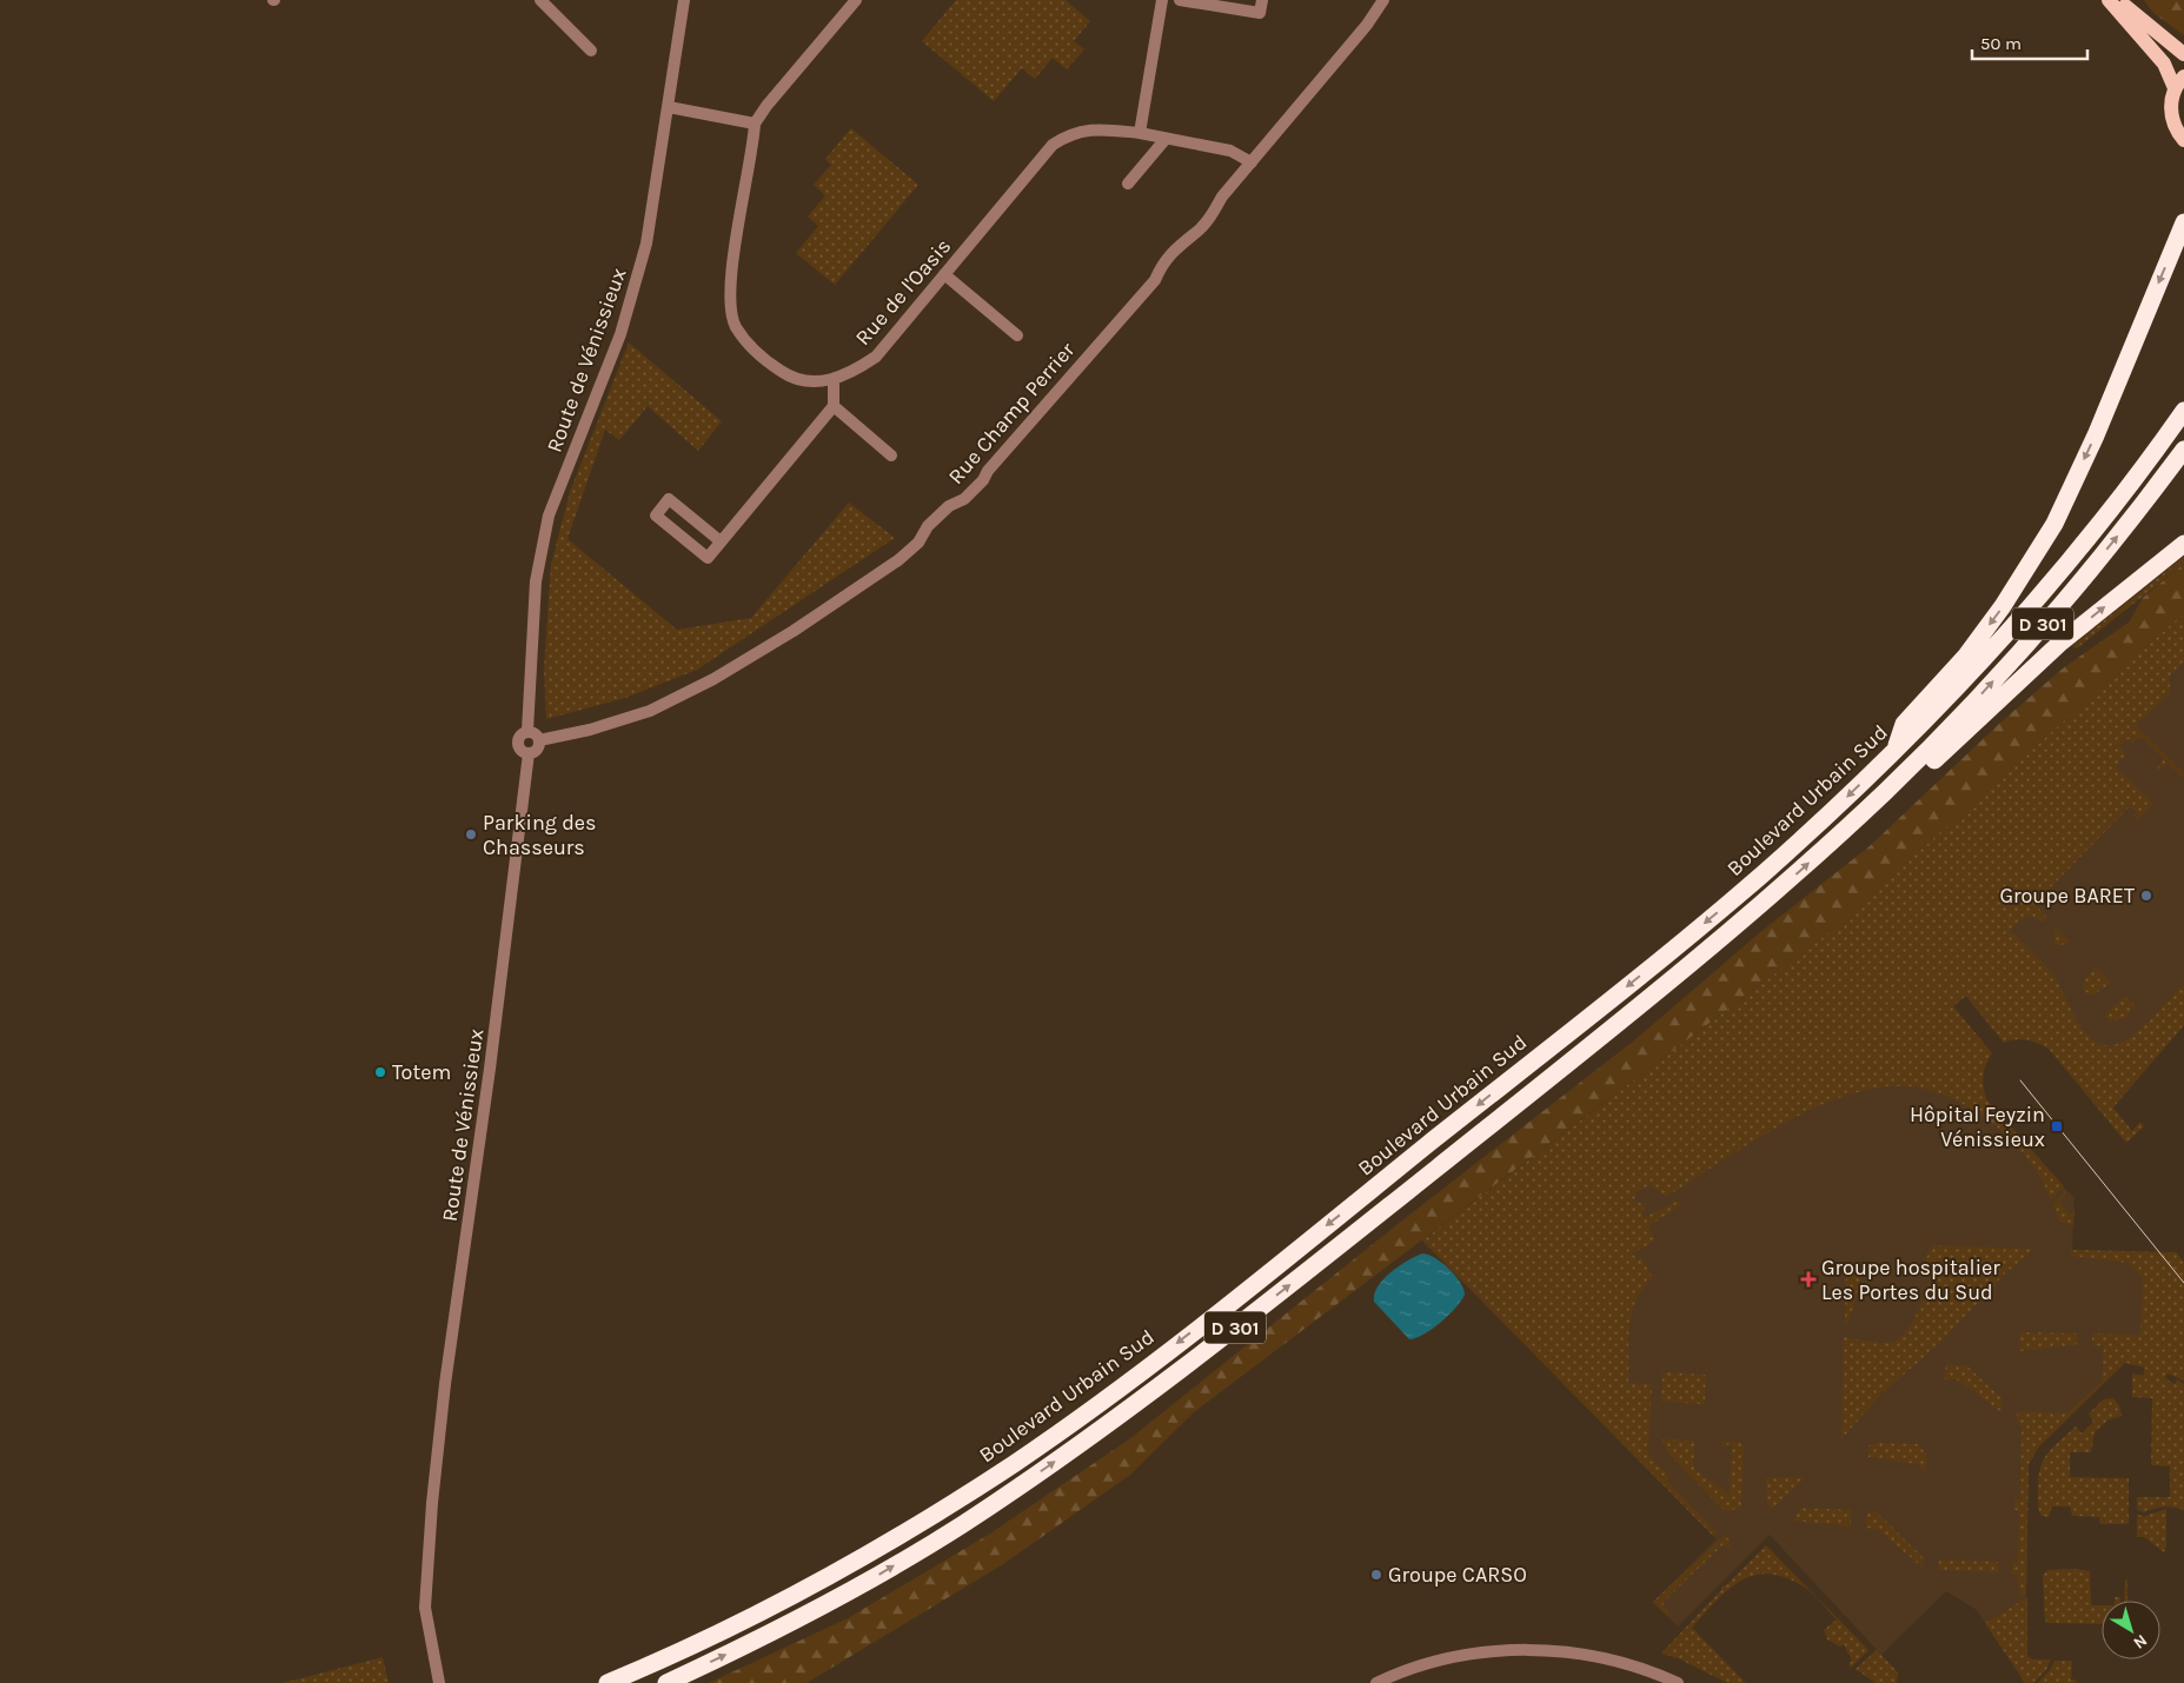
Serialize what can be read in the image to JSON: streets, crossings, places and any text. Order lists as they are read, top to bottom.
{
  "streets": {
    "highway": ["D 301", "Boulevard Urbain Sud"],
    "street": ["Rue de l'Oasis", "Route de Vénissieux", "Rue Champ Perrier"]
  },
  "crossings": [
    ["Rue de l'Oasis", "Rue Champ Perrier"],
    ["Route de Vénissieux", "Rue Champ Perrier"]
  ],
  "places": {
    "other": [
      "Parking des Chasseurs",
      "Groupe BARET",
      "Totem",
      "Groupe CARSO"
    ],
    "transit": ["Hôpital Feyzin Vénissieux"],
    "health": ["Groupe hospitalier Les Portes du Sud"]
  },
  "scale_bar": "50 m",
  "north": "bottom right"
}
